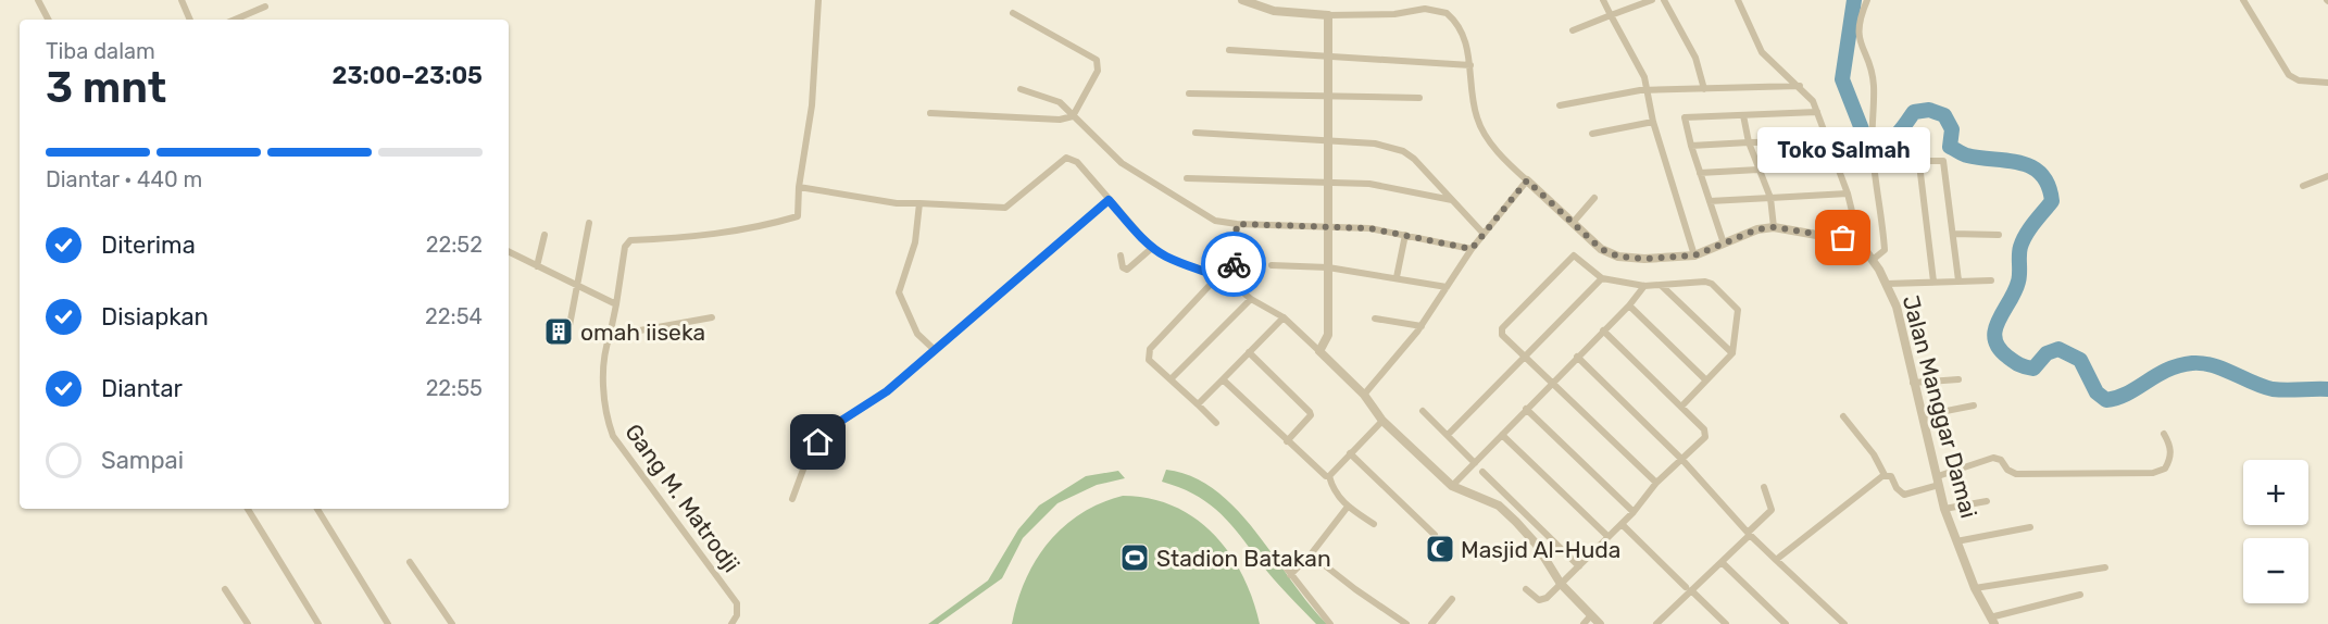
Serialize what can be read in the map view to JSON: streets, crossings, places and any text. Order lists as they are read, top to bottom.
{
  "streets": {
    "street": ["Jalan Manggar Damai", "Gang M. Matrodji"]
  },
  "places": {
    "other": ["Toko Salmah"],
    "building": ["omah iiseka"],
    "mosque": ["Masjid Al-Huda"],
    "sports": ["Stadion Batakan"]
  },
  "page": {
    "heading": ["3 mnt", "Tiba dalam", "23:00–23:05"],
    "bubble": "Toko Salmah",
    "bar": "Diantar · 440 m",
    "list": [
      ["Diterima", "22:52"],
      ["Disiapkan", "22:54"],
      ["Diantar", "22:55"],
      "Sampai"
    ],
    "map_buttons": ["+", "−"]
  }
}
